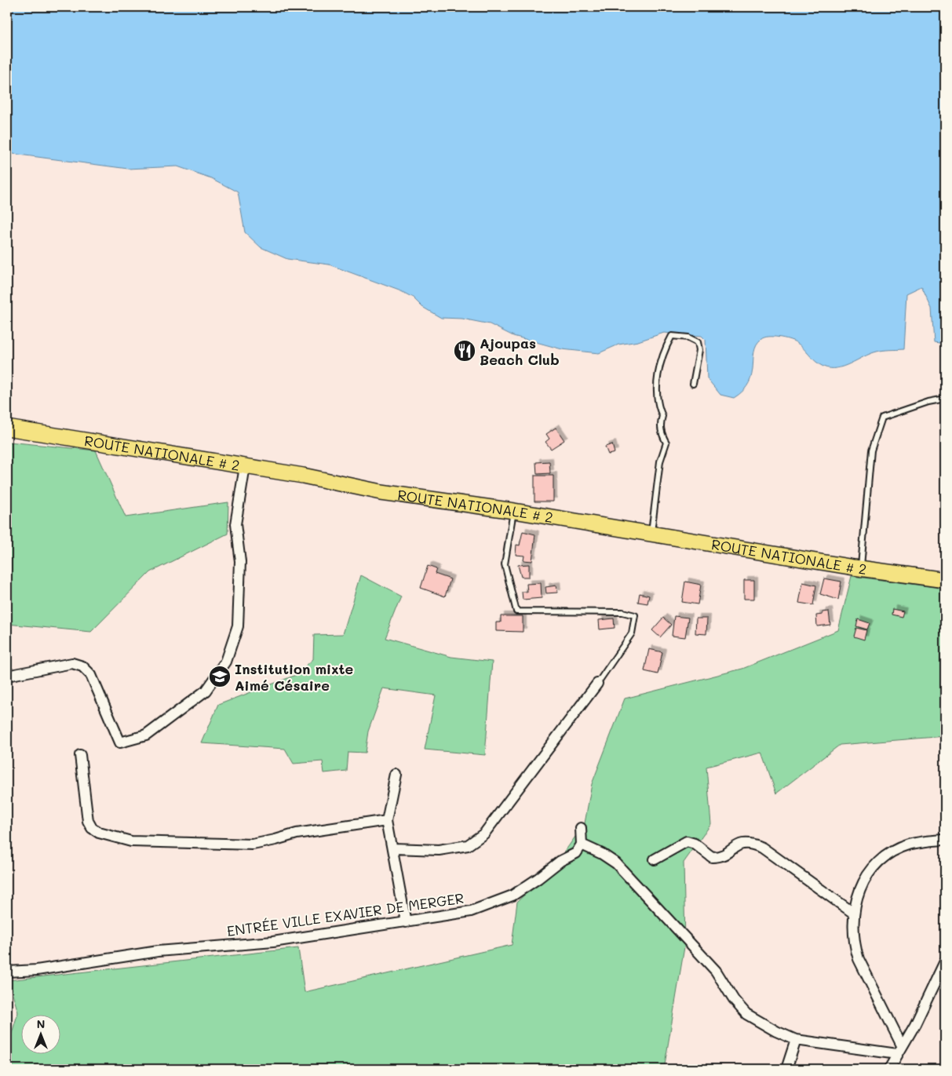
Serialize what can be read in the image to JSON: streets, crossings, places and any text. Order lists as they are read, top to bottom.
{
  "streets": {
    "main road": ["ROUTE NATIONALE # 2"],
    "street": ["ENTRÉE VILLE EXAVIER DE MERGER"]
  },
  "places": {
    "restaurant": ["Ajoupas Beach Club"],
    "school or university": ["Institution mixte Aimé Césaire"]
  },
  "north": "top"
}
